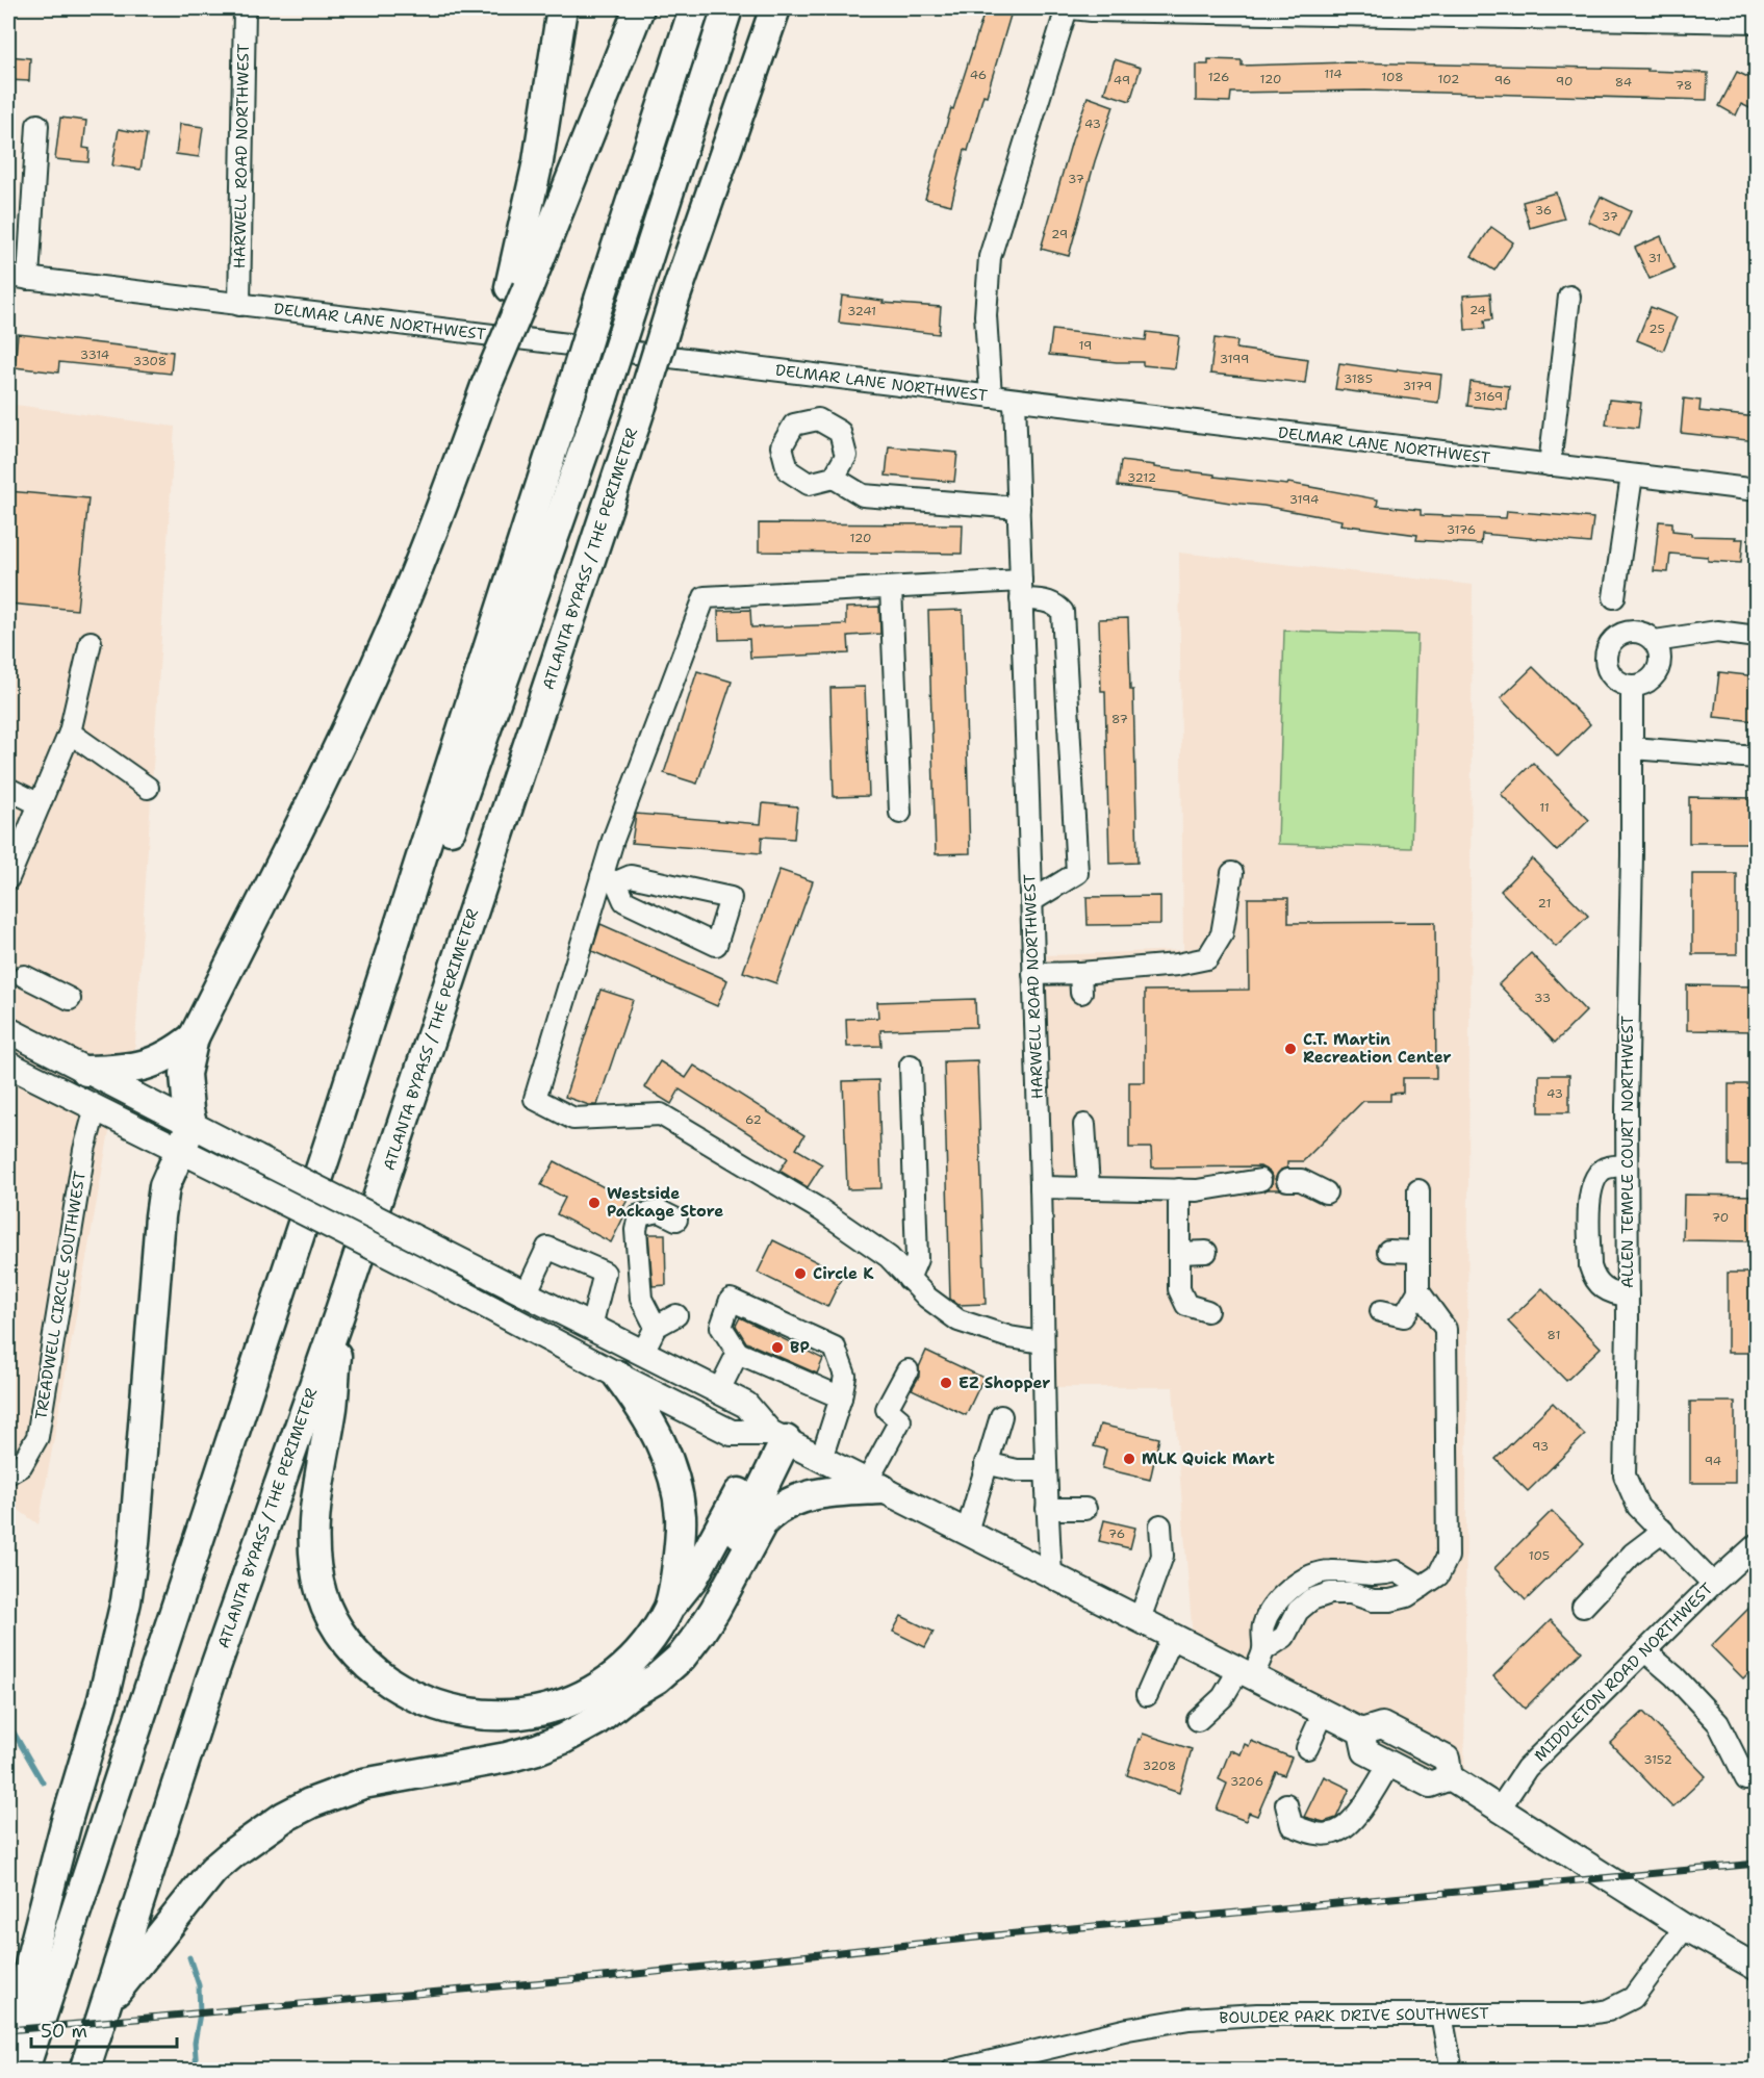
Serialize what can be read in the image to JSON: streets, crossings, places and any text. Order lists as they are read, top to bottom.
{
  "streets": {
    "highway": ["ATLANTA BYPASS / THE PERIMETER"],
    "street": [
      "HARWELL ROAD NORTHWEST",
      "DELMAR LANE NORTHWEST",
      "ALLEN TEMPLE COURT NORTHWEST",
      "TREADWELL CIRCLE SOUTHWEST",
      "MIDDLETON ROAD NORTHWEST",
      "BOULDER PARK DRIVE SOUTHWEST"
    ]
  },
  "crossings": [
    ["HARWELL ROAD NORTHWEST", "DELMAR LANE NORTHWEST"],
    ["ALLEN TEMPLE COURT NORTHWEST", "MIDDLETON ROAD NORTHWEST"]
  ],
  "places": [
    "C.T. Martin Recreation Center",
    "Westside Package Store",
    "Circle K",
    "BP",
    "EZ Shopper",
    "MLK Quick Mart"
  ],
  "house_numbers": [
    "114",
    "46",
    "126",
    "108",
    "120",
    "102",
    "49",
    "96",
    "90",
    "84",
    "78",
    "43",
    "37",
    "36",
    "37",
    "29",
    "31",
    "24",
    "3241",
    "25",
    "19",
    "3314",
    "3199",
    "3308",
    "3185",
    "3179",
    "3169",
    "3212",
    "3194",
    "3176",
    "120",
    "87",
    "11",
    "21",
    "33",
    "43",
    "62",
    "70",
    "81",
    "93",
    "94",
    "76",
    "105",
    "3152",
    "3208",
    "3206"
  ],
  "scale_bar": "50 m"
}
